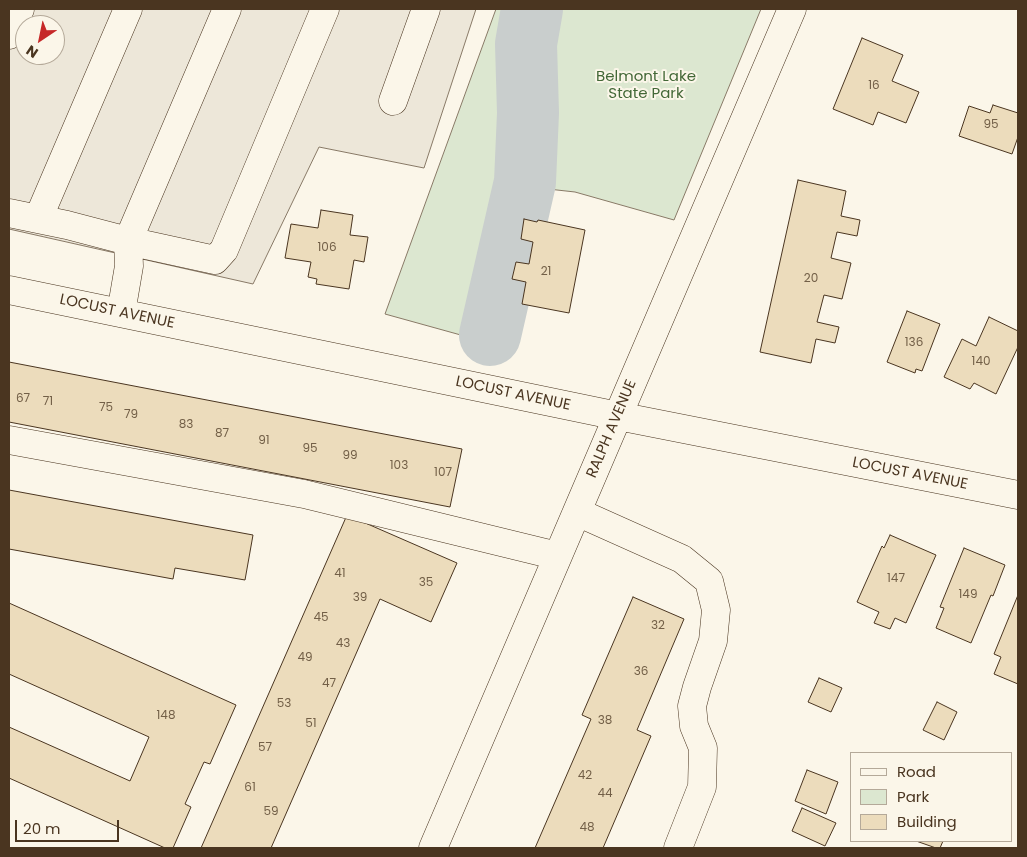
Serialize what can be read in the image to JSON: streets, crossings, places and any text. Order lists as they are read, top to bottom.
{
  "streets": {
    "street": ["LOCUST AVENUE", "RALPH AVENUE"]
  },
  "crossings": [
    ["LOCUST AVENUE", "RALPH AVENUE"]
  ],
  "parks": ["Belmont Lake State Park"],
  "house_numbers": [
    "16",
    "95",
    "106",
    "21",
    "20",
    "136",
    "140",
    "67",
    "71",
    "75",
    "79",
    "83",
    "87",
    "91",
    "95",
    "99",
    "103",
    "107",
    "41",
    "147",
    "35",
    "149",
    "39",
    "45",
    "32",
    "43",
    "49",
    "36",
    "47",
    "53",
    "148",
    "38",
    "51",
    "57",
    "42",
    "61",
    "44",
    "59",
    "48"
  ],
  "legend": ["Road", "Park", "Building"],
  "scale_bar": "20 m",
  "north": "bottom left"
}
